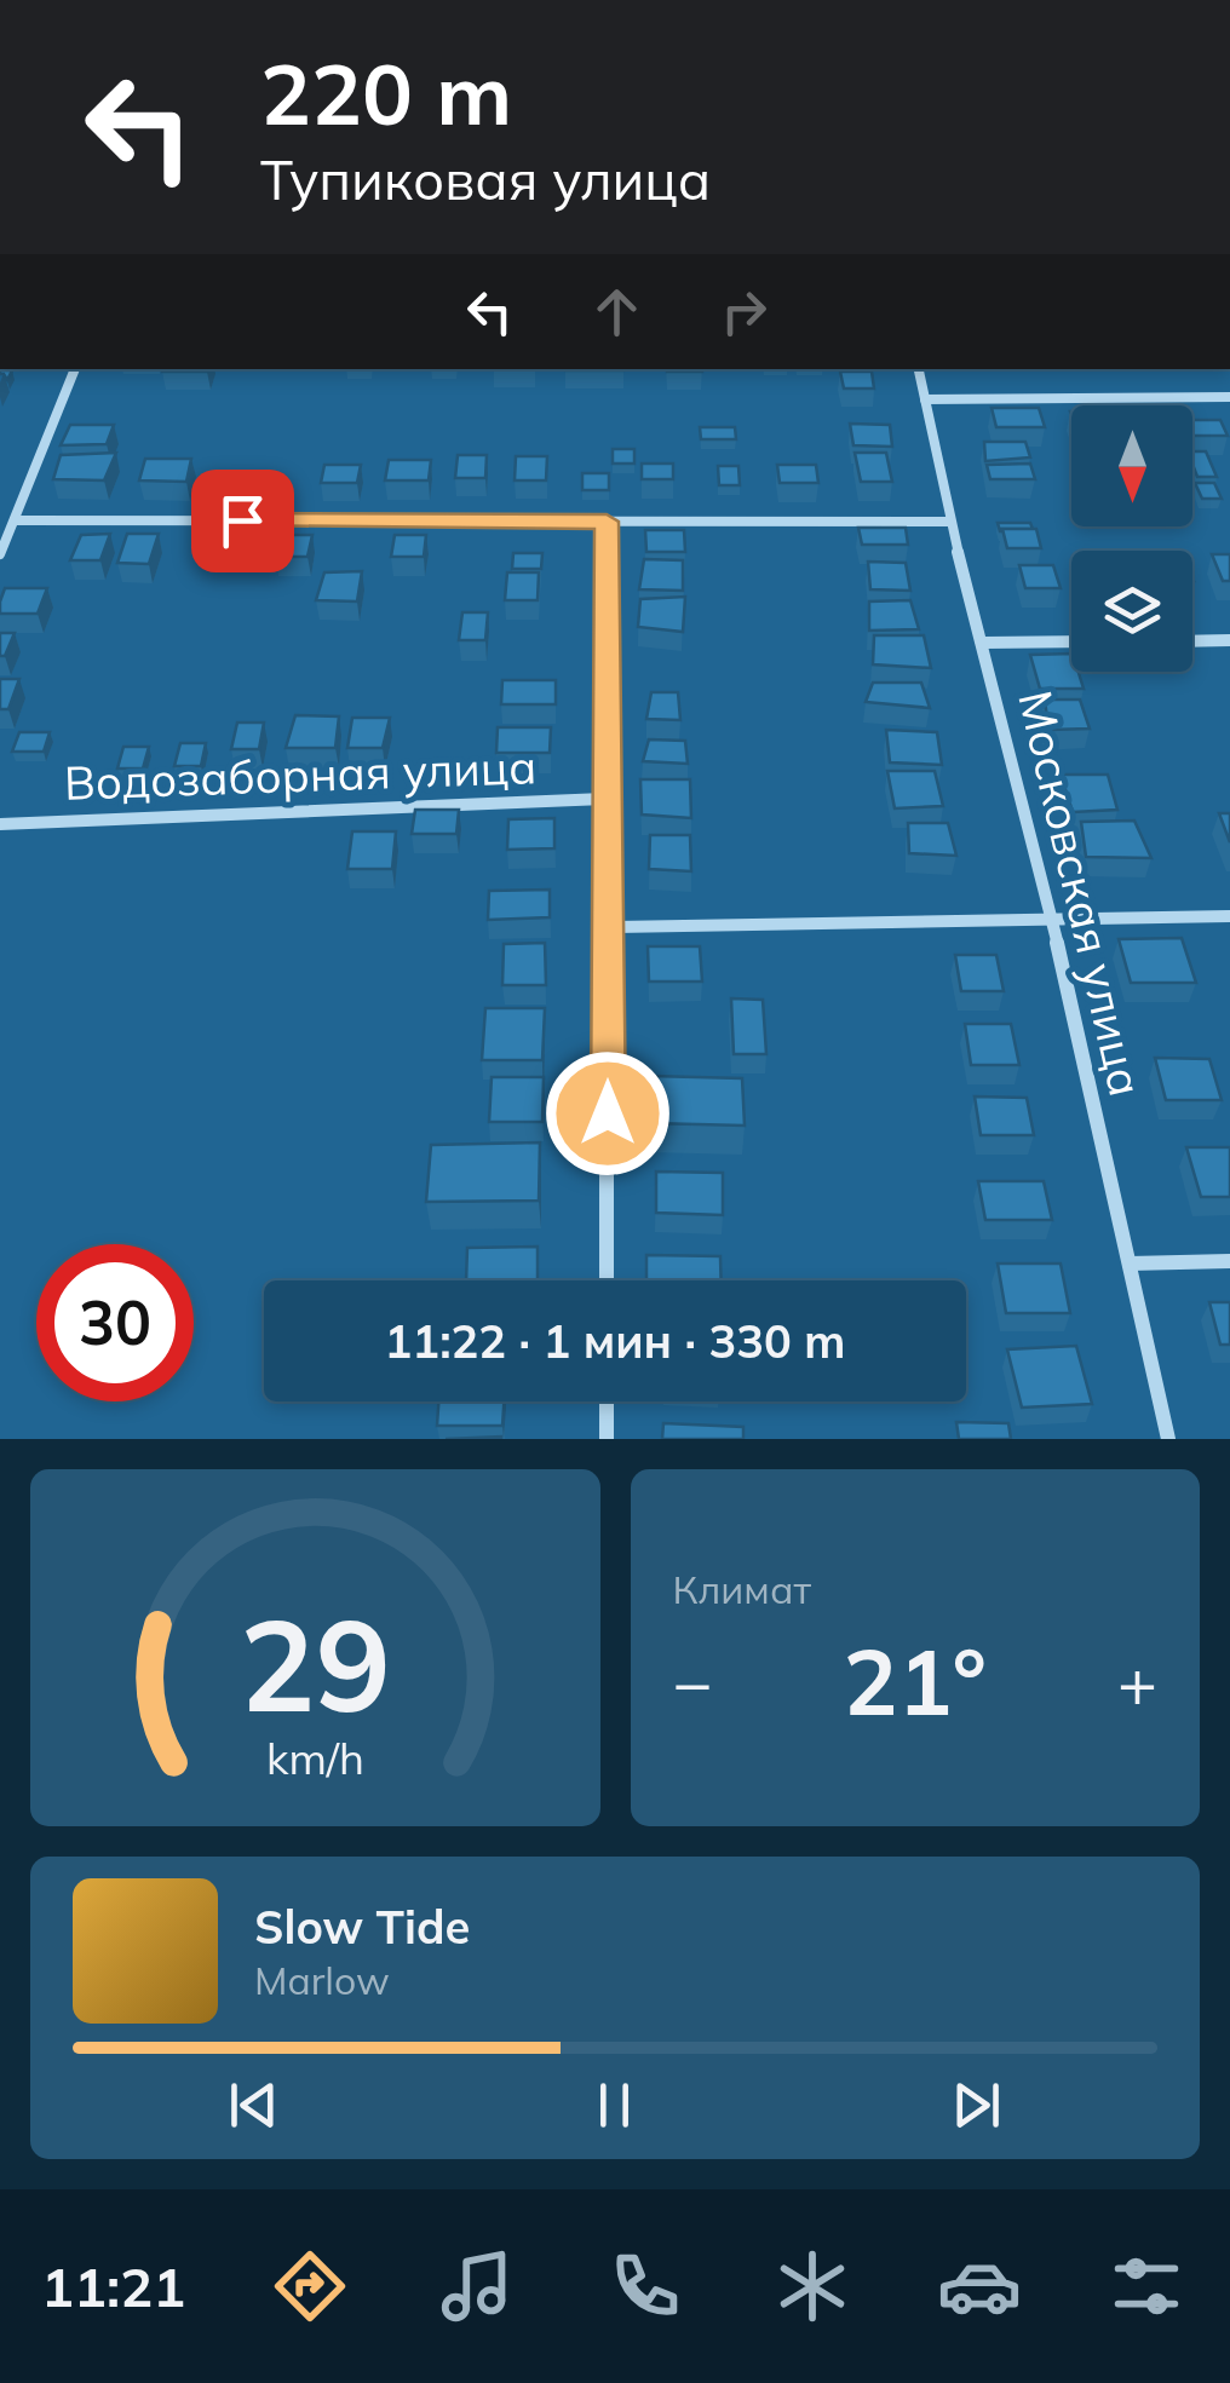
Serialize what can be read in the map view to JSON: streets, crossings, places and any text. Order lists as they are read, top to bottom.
{
  "streets": {
    "street": ["Водозаборная улица", "Московская улица"]
  },
  "north": "bottom",
  "page": {
    "turn": ["220 m", "Тупиковая улица"],
    "limit": "30",
    "trip": "11:22 · 1 мин · 330 m",
    "tile": "Климат",
    "heat": ["−", "21°", "+"],
    "song": ["Slow Tide", "Marlow"],
    "tabs": "11:21",
    "gauge": ["29", "km/h"]
  }
}
